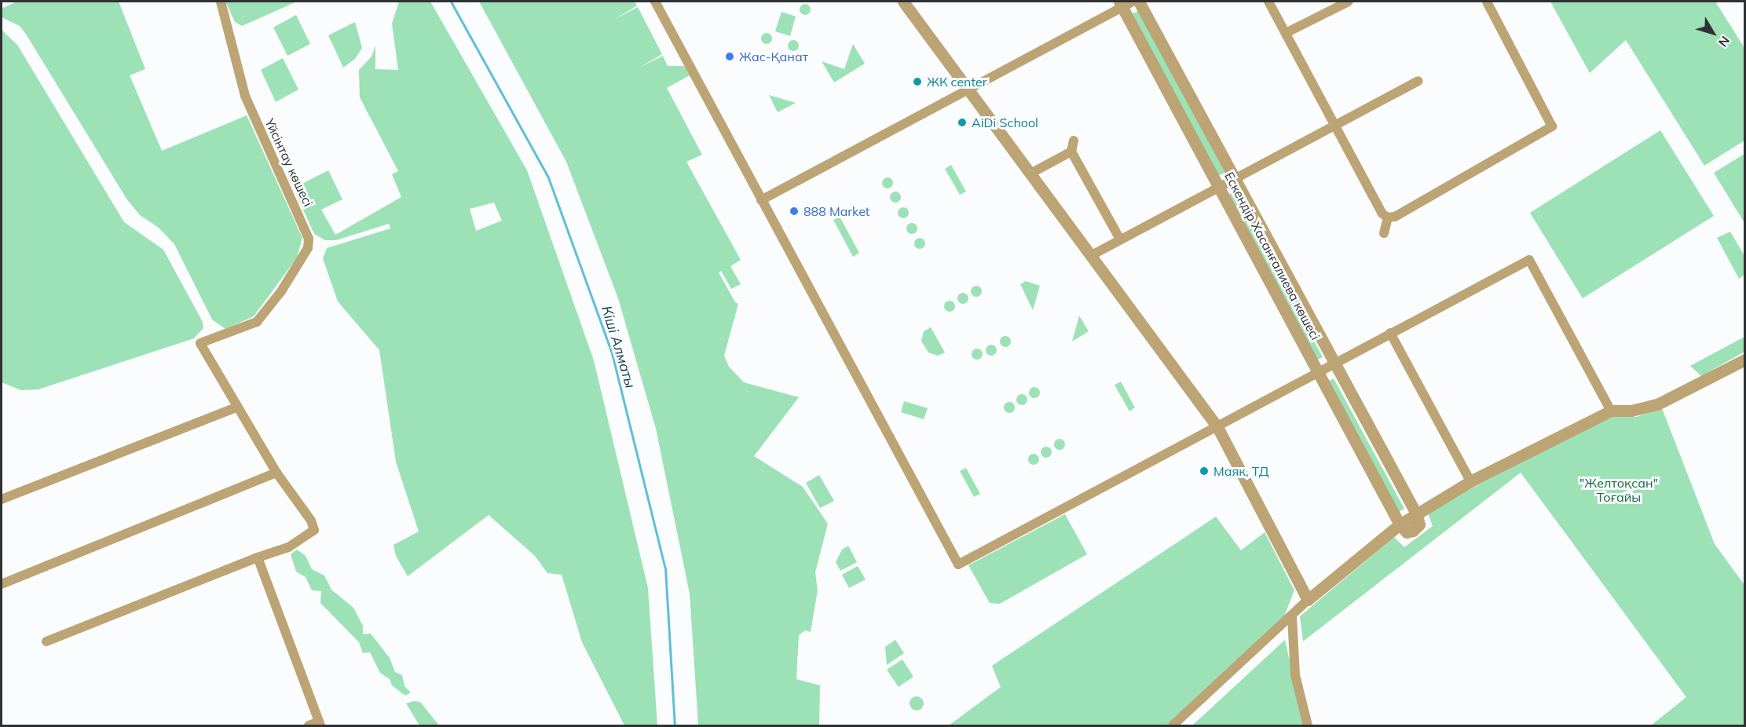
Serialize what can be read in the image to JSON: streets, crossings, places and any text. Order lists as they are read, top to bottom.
{
  "streets": {
    "street": ["Үйсінтау көшесі", "Ескендір Хасанғалиева көшесі"]
  },
  "water": ["Кіші Алматы"],
  "parks": ["\"Желтоқсан\" Тоғайы"],
  "places": [
    "Жас-Қанат",
    "ЖК center",
    "AiDi School",
    "888 Market",
    "Маяк, ТД"
  ],
  "north": "bottom right"
}
